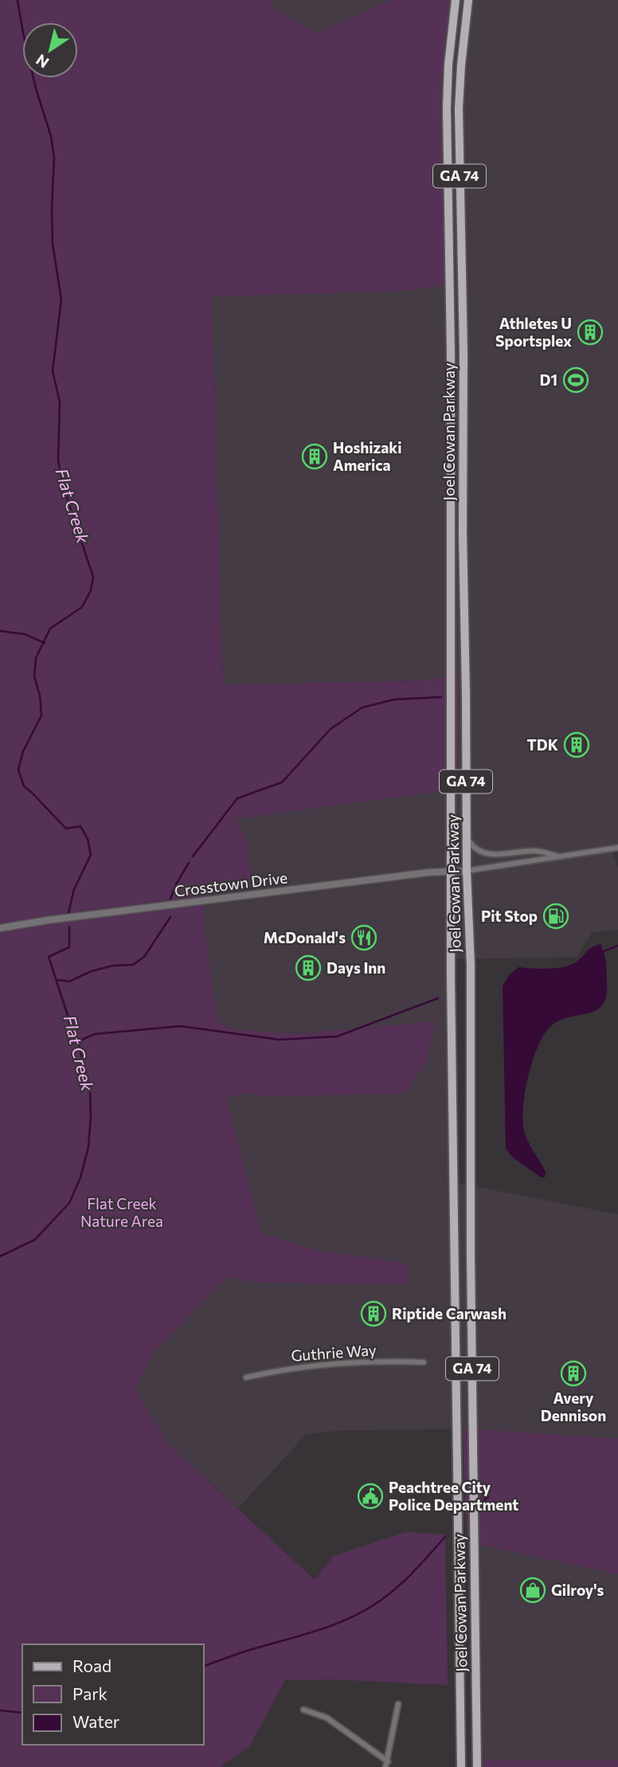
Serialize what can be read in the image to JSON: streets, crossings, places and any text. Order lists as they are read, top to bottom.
{
  "streets": {
    "main road": ["GA 74", "Joel Cowan Parkway"],
    "street": ["Crosstown Drive", "Guthrie Way"]
  },
  "crossings": [
    ["Joel Cowan Parkway", "Crosstown Drive"]
  ],
  "water": ["Flat Creek"],
  "parks": ["Flat Creek Nature Area"],
  "places": {
    "building": [
      "Athletes U Sportsplex",
      "Hoshizaki America",
      "TDK",
      "Days Inn",
      "Riptide Carwash",
      "Avery Dennison"
    ],
    "sports": ["D1"],
    "fuel station": ["Pit Stop"],
    "restaurant": ["McDonald's"],
    "public building": ["Peachtree City Police Department"],
    "shop": ["Gilroy's"]
  },
  "legend": ["Road", "Park", "Water"],
  "north": "bottom left"
}
